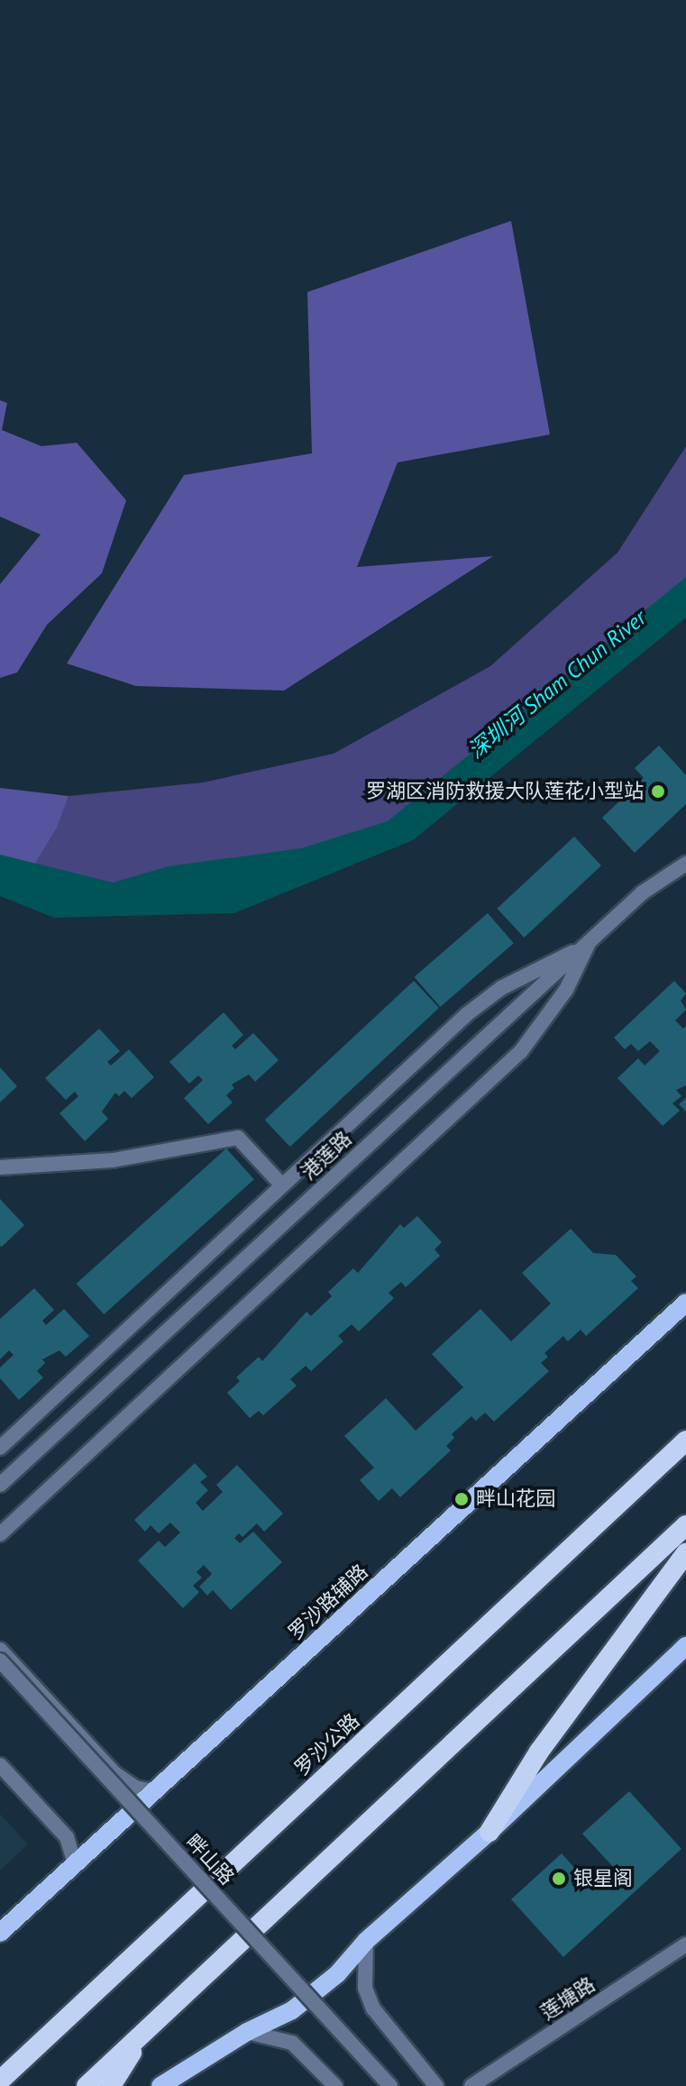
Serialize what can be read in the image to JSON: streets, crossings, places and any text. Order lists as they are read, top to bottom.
{
  "streets": {
    "highway": ["罗沙公路"],
    "main road": ["罗沙路辅路"],
    "street": ["港莲路", "畔山路", "莲塘路"]
  },
  "water": ["深圳河 Sham Chun River"],
  "places": ["罗湖区消防救援大队莲花小型站", "畔山花园", "银星阁"]
}
